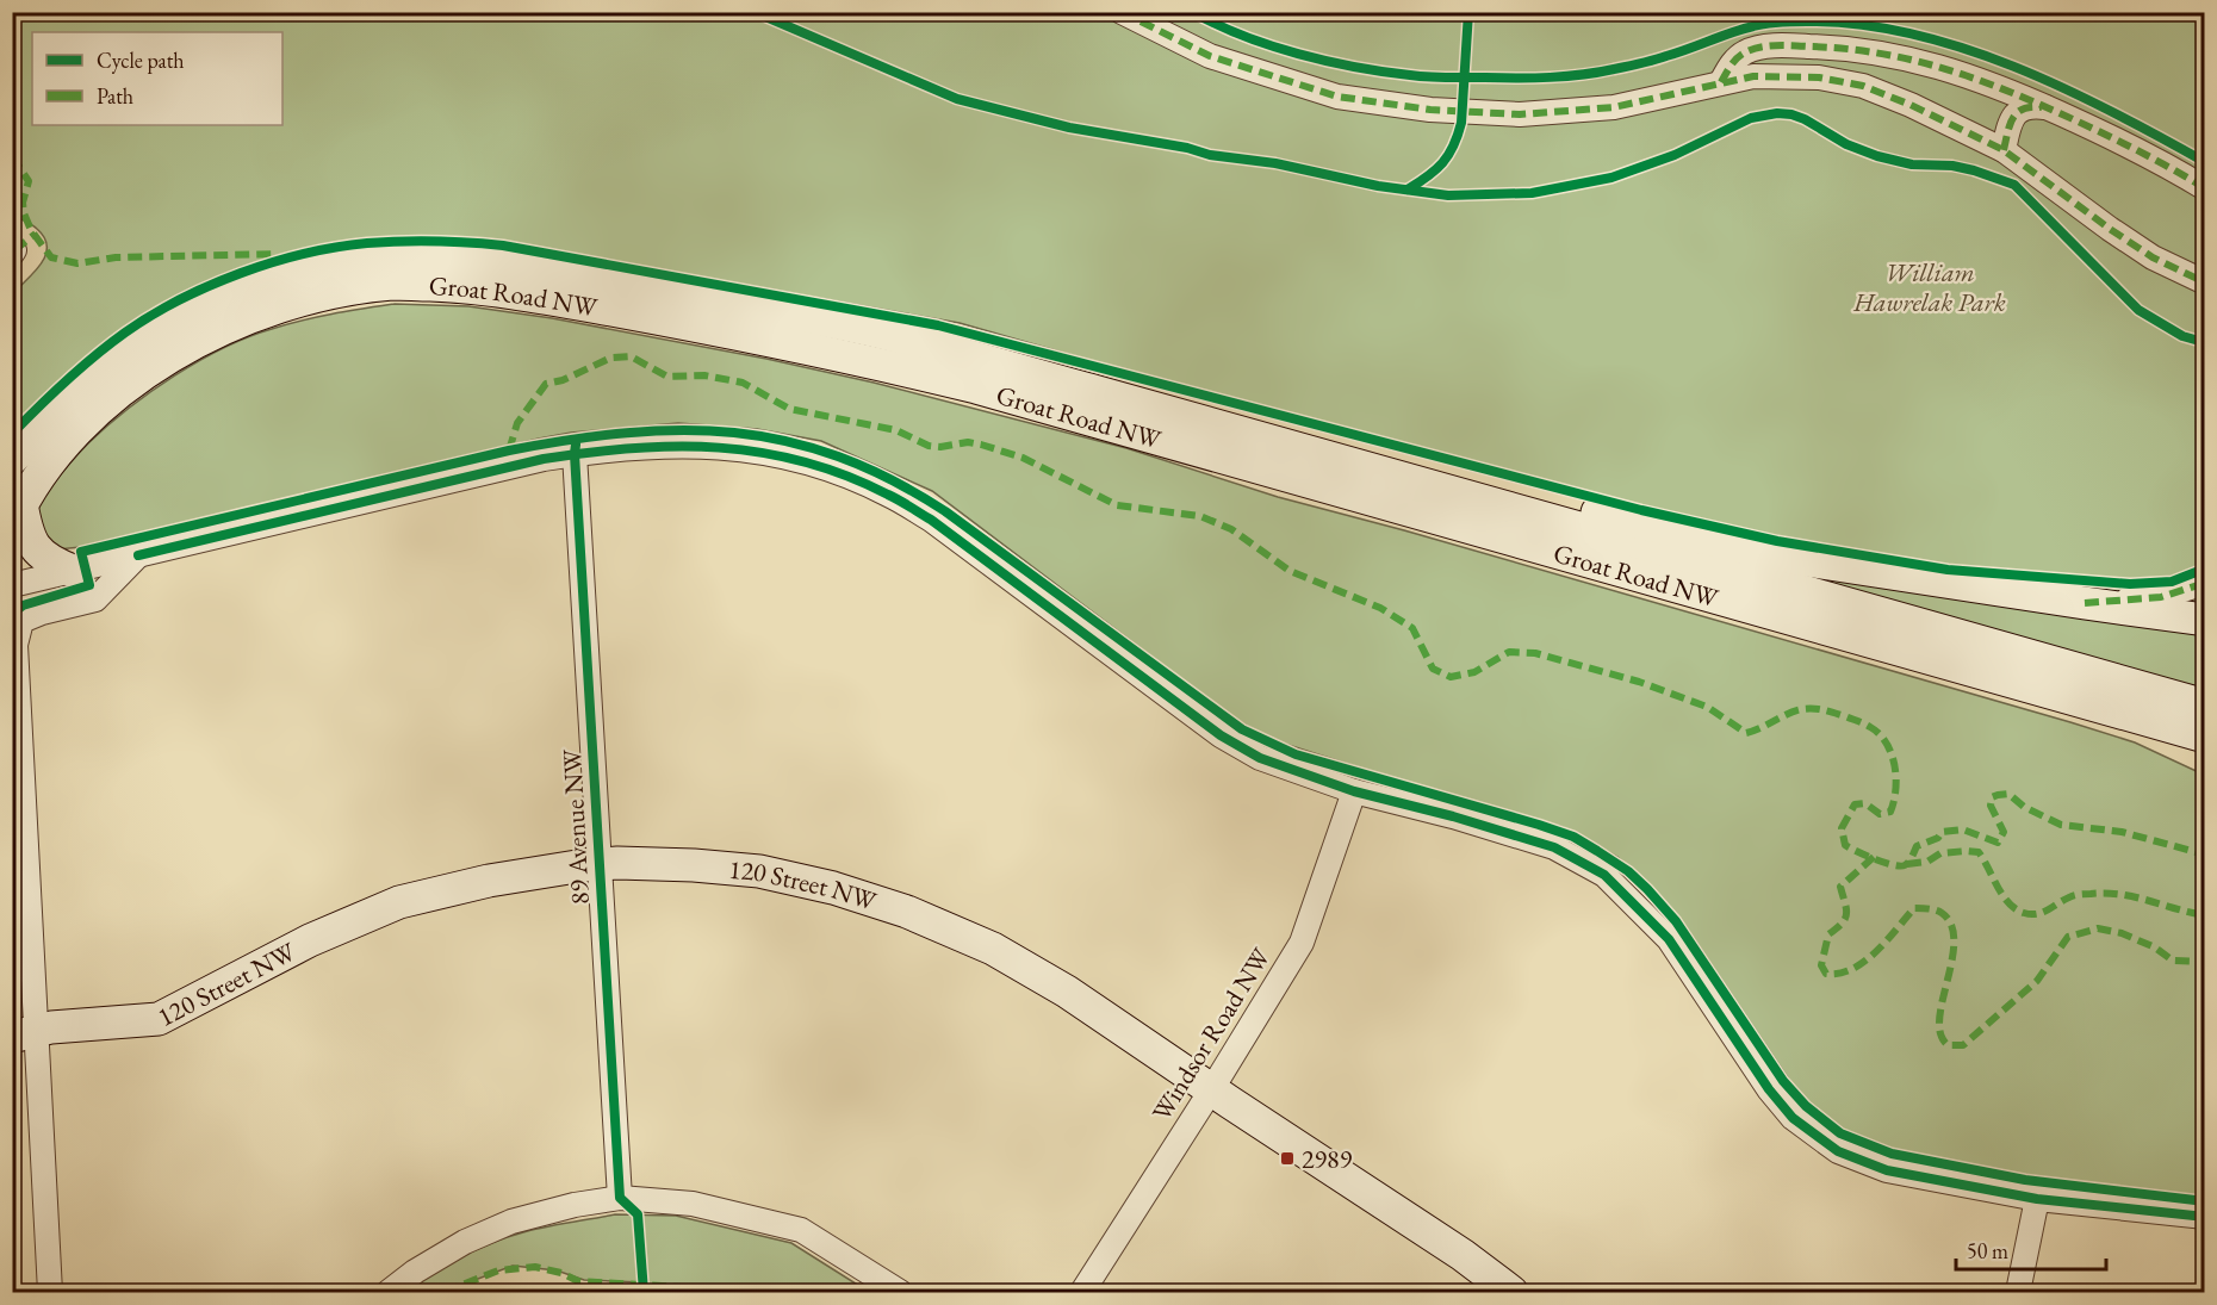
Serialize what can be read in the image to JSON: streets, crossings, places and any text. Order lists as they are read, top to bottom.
{
  "streets": {
    "main road": ["Groat Road NW", "120 Street NW"],
    "street": ["89 Avenue NW", "Windsor Road NW"]
  },
  "crossings": [
    ["89 Avenue NW", "120 Street NW"],
    ["120 Street NW", "Windsor Road NW"]
  ],
  "parks": ["William Hawrelak Park"],
  "places": {
    "transit": ["2989"]
  },
  "legend": ["Cycle path", "Path"],
  "scale_bar": "50 m"
}
